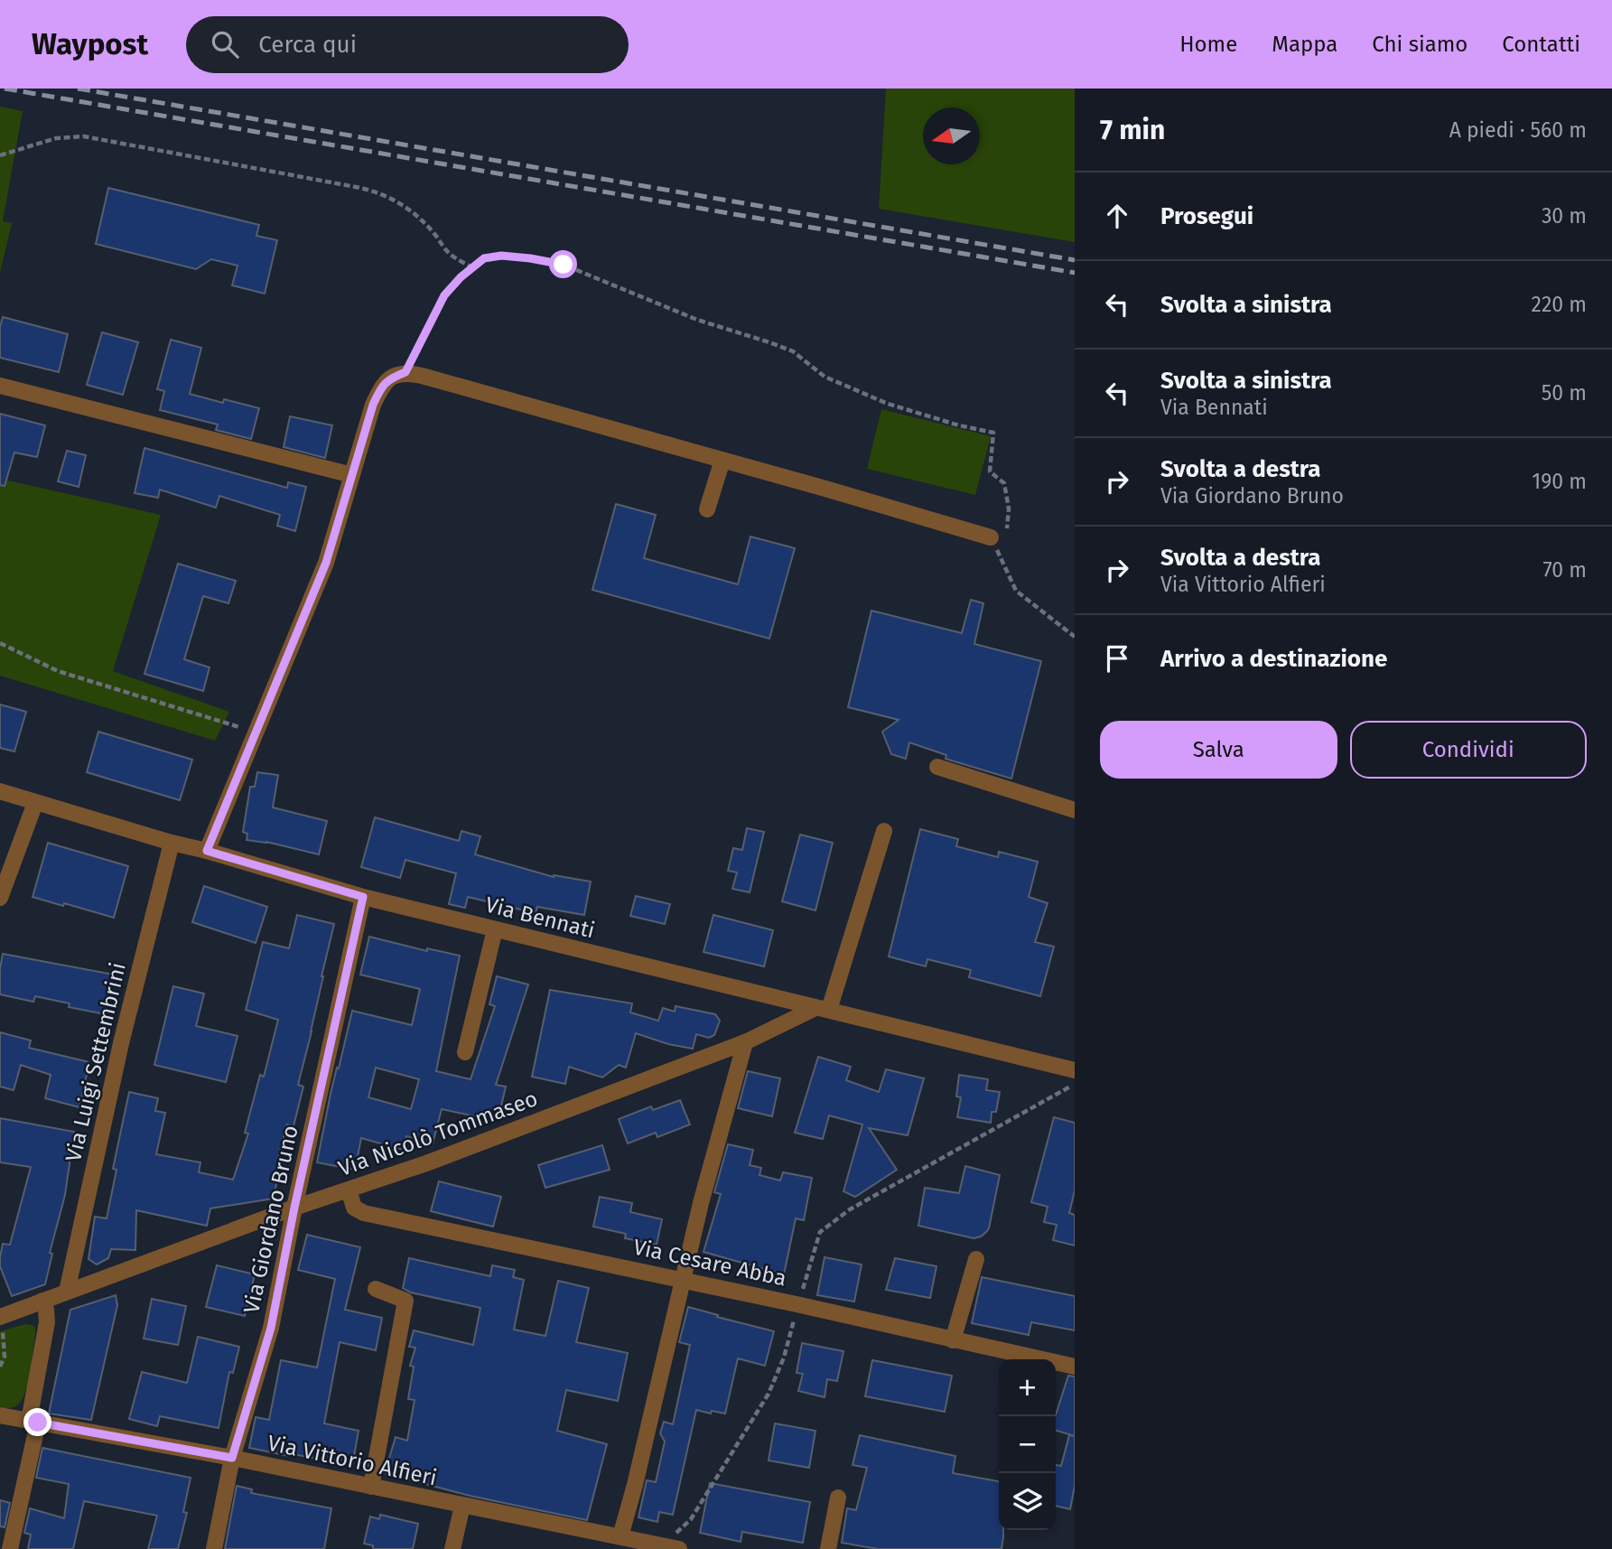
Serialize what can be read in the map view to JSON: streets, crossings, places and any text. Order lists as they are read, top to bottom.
{
  "streets": {
    "street": [
      "Via Bennati",
      "Via Luigi Settembrini",
      "Via Nicolò Tommaseo",
      "Via Giordano Bruno",
      "Via Cesare Abba",
      "Via Vittorio Alfieri"
    ]
  },
  "crossings": [
    ["Via Bennati", "Via Luigi Settembrini"],
    ["Via Bennati", "Via Nicolò Tommaseo"],
    ["Via Bennati", "Via Giordano Bruno"],
    ["Via Luigi Settembrini", "Via Nicolò Tommaseo"],
    ["Via Nicolò Tommaseo", "Via Giordano Bruno"],
    ["Via Nicolò Tommaseo", "Via Cesare Abba"],
    ["Via Giordano Bruno", "Via Vittorio Alfieri"]
  ],
  "north": "left",
  "page": {
    "header": "Waypost",
    "search": "Cerca qui",
    "nav": [
      "Home",
      "Mappa",
      "Chi siamo",
      "Contatti"
    ],
    "heading": ["7 min", "A piedi · 560 m"],
    "list": [
      ["Prosegui", "30 m"],
      ["Svolta a sinistra", "220 m"],
      ["Svolta a sinistra", "Via Bennati", "50 m"],
      ["Svolta a destra", "Via Giordano Bruno", "190 m"],
      ["Svolta a destra", "Via Vittorio Alfieri", "70 m"],
      "Arrivo a destinazione"
    ],
    "buttons": ["Salva", "Condividi"],
    "map_buttons": ["+", "−"]
  }
}
